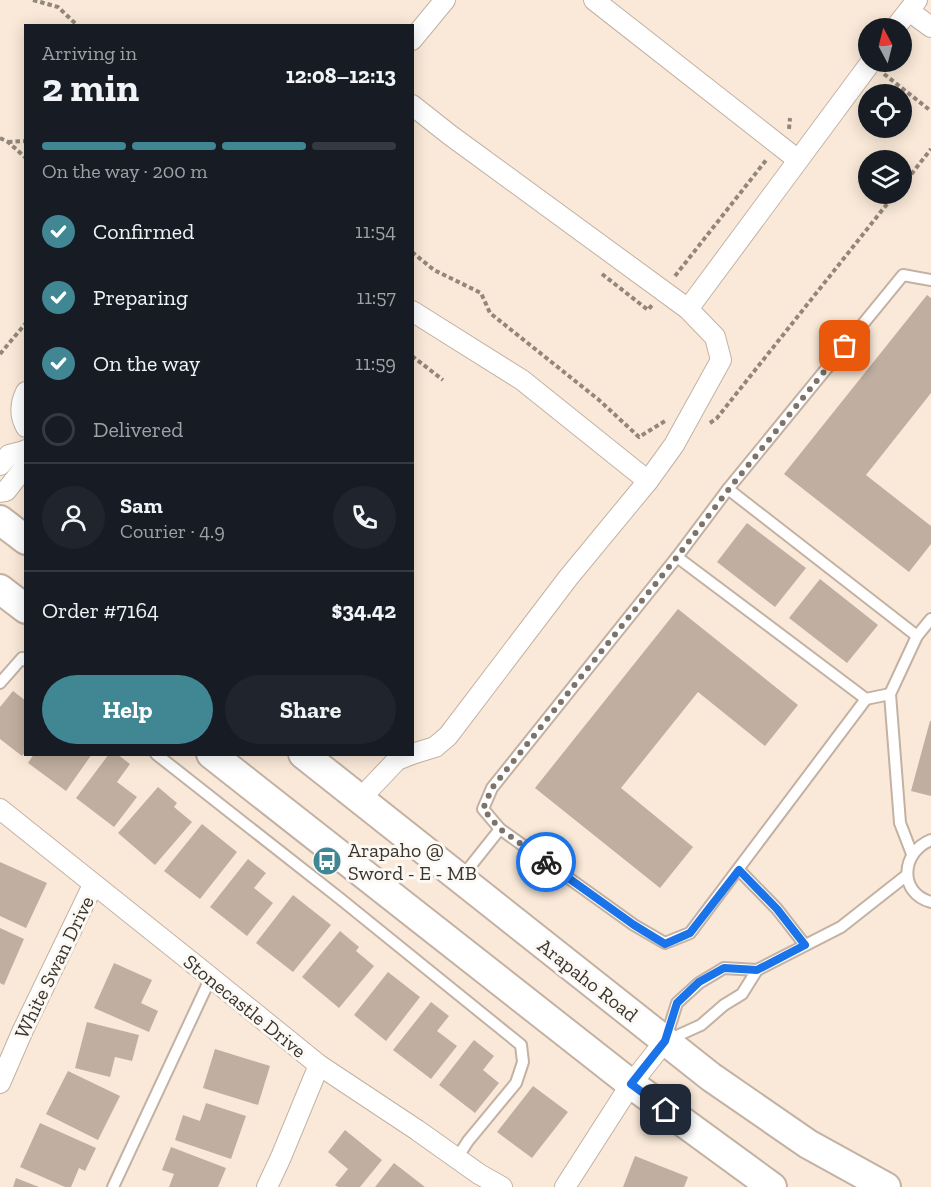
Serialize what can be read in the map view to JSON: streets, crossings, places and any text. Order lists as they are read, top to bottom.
{
  "streets": {
    "main road": ["Arapaho Road"],
    "street": ["White Swan Drive", "Stonecastle Drive"]
  },
  "crossings": [
    ["White Swan Drive", "Stonecastle Drive"]
  ],
  "places": {
    "bus stop": ["Arapaho @ Sword - E - MB"]
  },
  "north": "top",
  "page": {
    "heading": ["2 min", "Arriving in", "12:08–12:13"],
    "panel": [
      "Sam",
      "Courier · 4.9",
      "Order #7164",
      "$34.42"
    ],
    "bar": "On the way · 200 m",
    "list": [
      ["Confirmed", "11:54"],
      ["Preparing", "11:57"],
      ["On the way", "11:59"],
      "Delivered"
    ],
    "buttons": ["Help", "Share"]
  }
}
